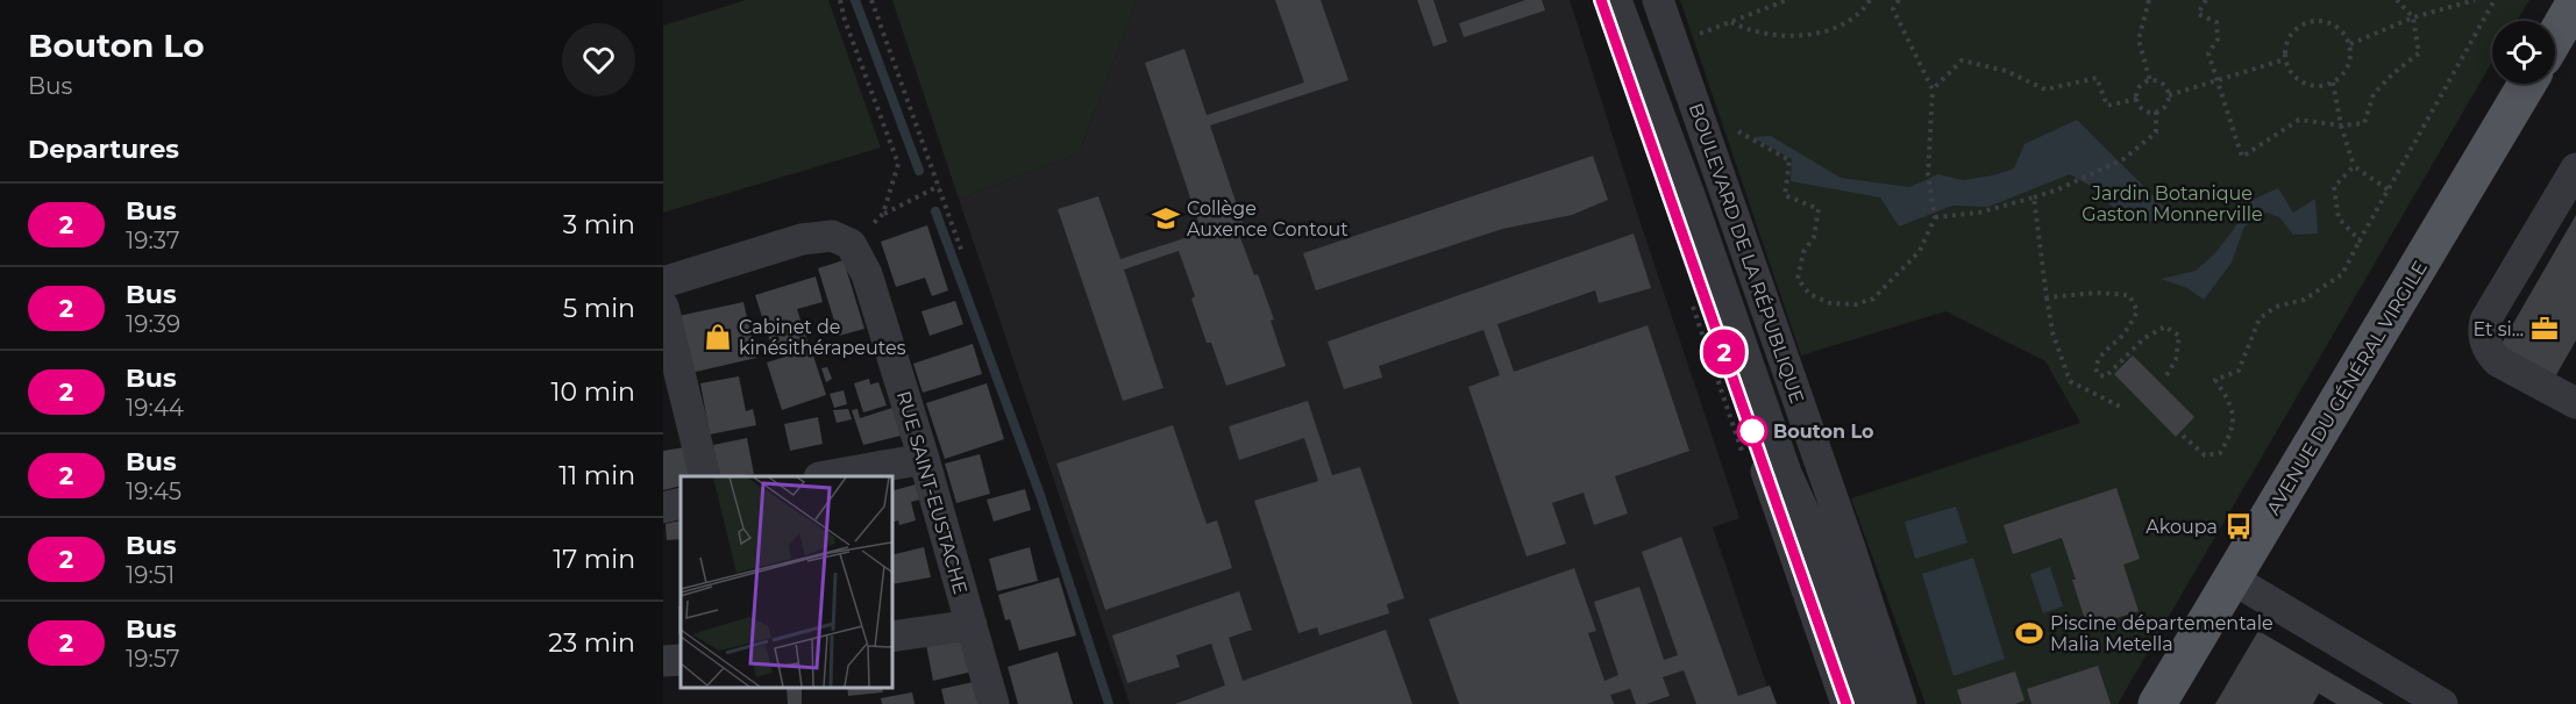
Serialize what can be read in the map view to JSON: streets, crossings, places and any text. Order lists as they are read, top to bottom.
{
  "streets": {
    "main road": ["AVENUE DU GÉNÉRAL VIRGILE"],
    "street": ["BOULEVARD DE LA RÉPUBLIQUE", "RUE SAINT-EUSTACHE"]
  },
  "parks": ["Jardin Botanique Gaston Monnerville"],
  "places": {
    "school or university": ["Collège Auxence Contout"],
    "office": ["Et si..."],
    "shop": ["Cabinet de kinésithérapeutes"],
    "other": ["Bouton Lo"],
    "bus stop": ["Akoupa"],
    "sports": ["Piscine départementale Malia Metella"]
  },
  "lines": ["bus line 2"],
  "page": {
    "heading": [
      ["Bouton Lo", "Bus"],
      "Departures"
    ],
    "on_map": "2",
    "list": [
      {
        "mark": "2",
        "name": "Bus",
        "note": "19:37",
        "value": "3 min"
      },
      {
        "mark": "2",
        "name": "Bus",
        "note": "19:39",
        "value": "5 min"
      },
      {
        "mark": "2",
        "name": "Bus",
        "note": "19:44",
        "value": "10 min"
      },
      {
        "mark": "2",
        "name": "Bus",
        "note": "19:45",
        "value": "11 min"
      },
      {
        "mark": "2",
        "name": "Bus",
        "note": "19:51",
        "value": "17 min"
      },
      {
        "mark": "2",
        "name": "Bus",
        "note": "19:57",
        "value": "23 min"
      }
    ]
  }
}
